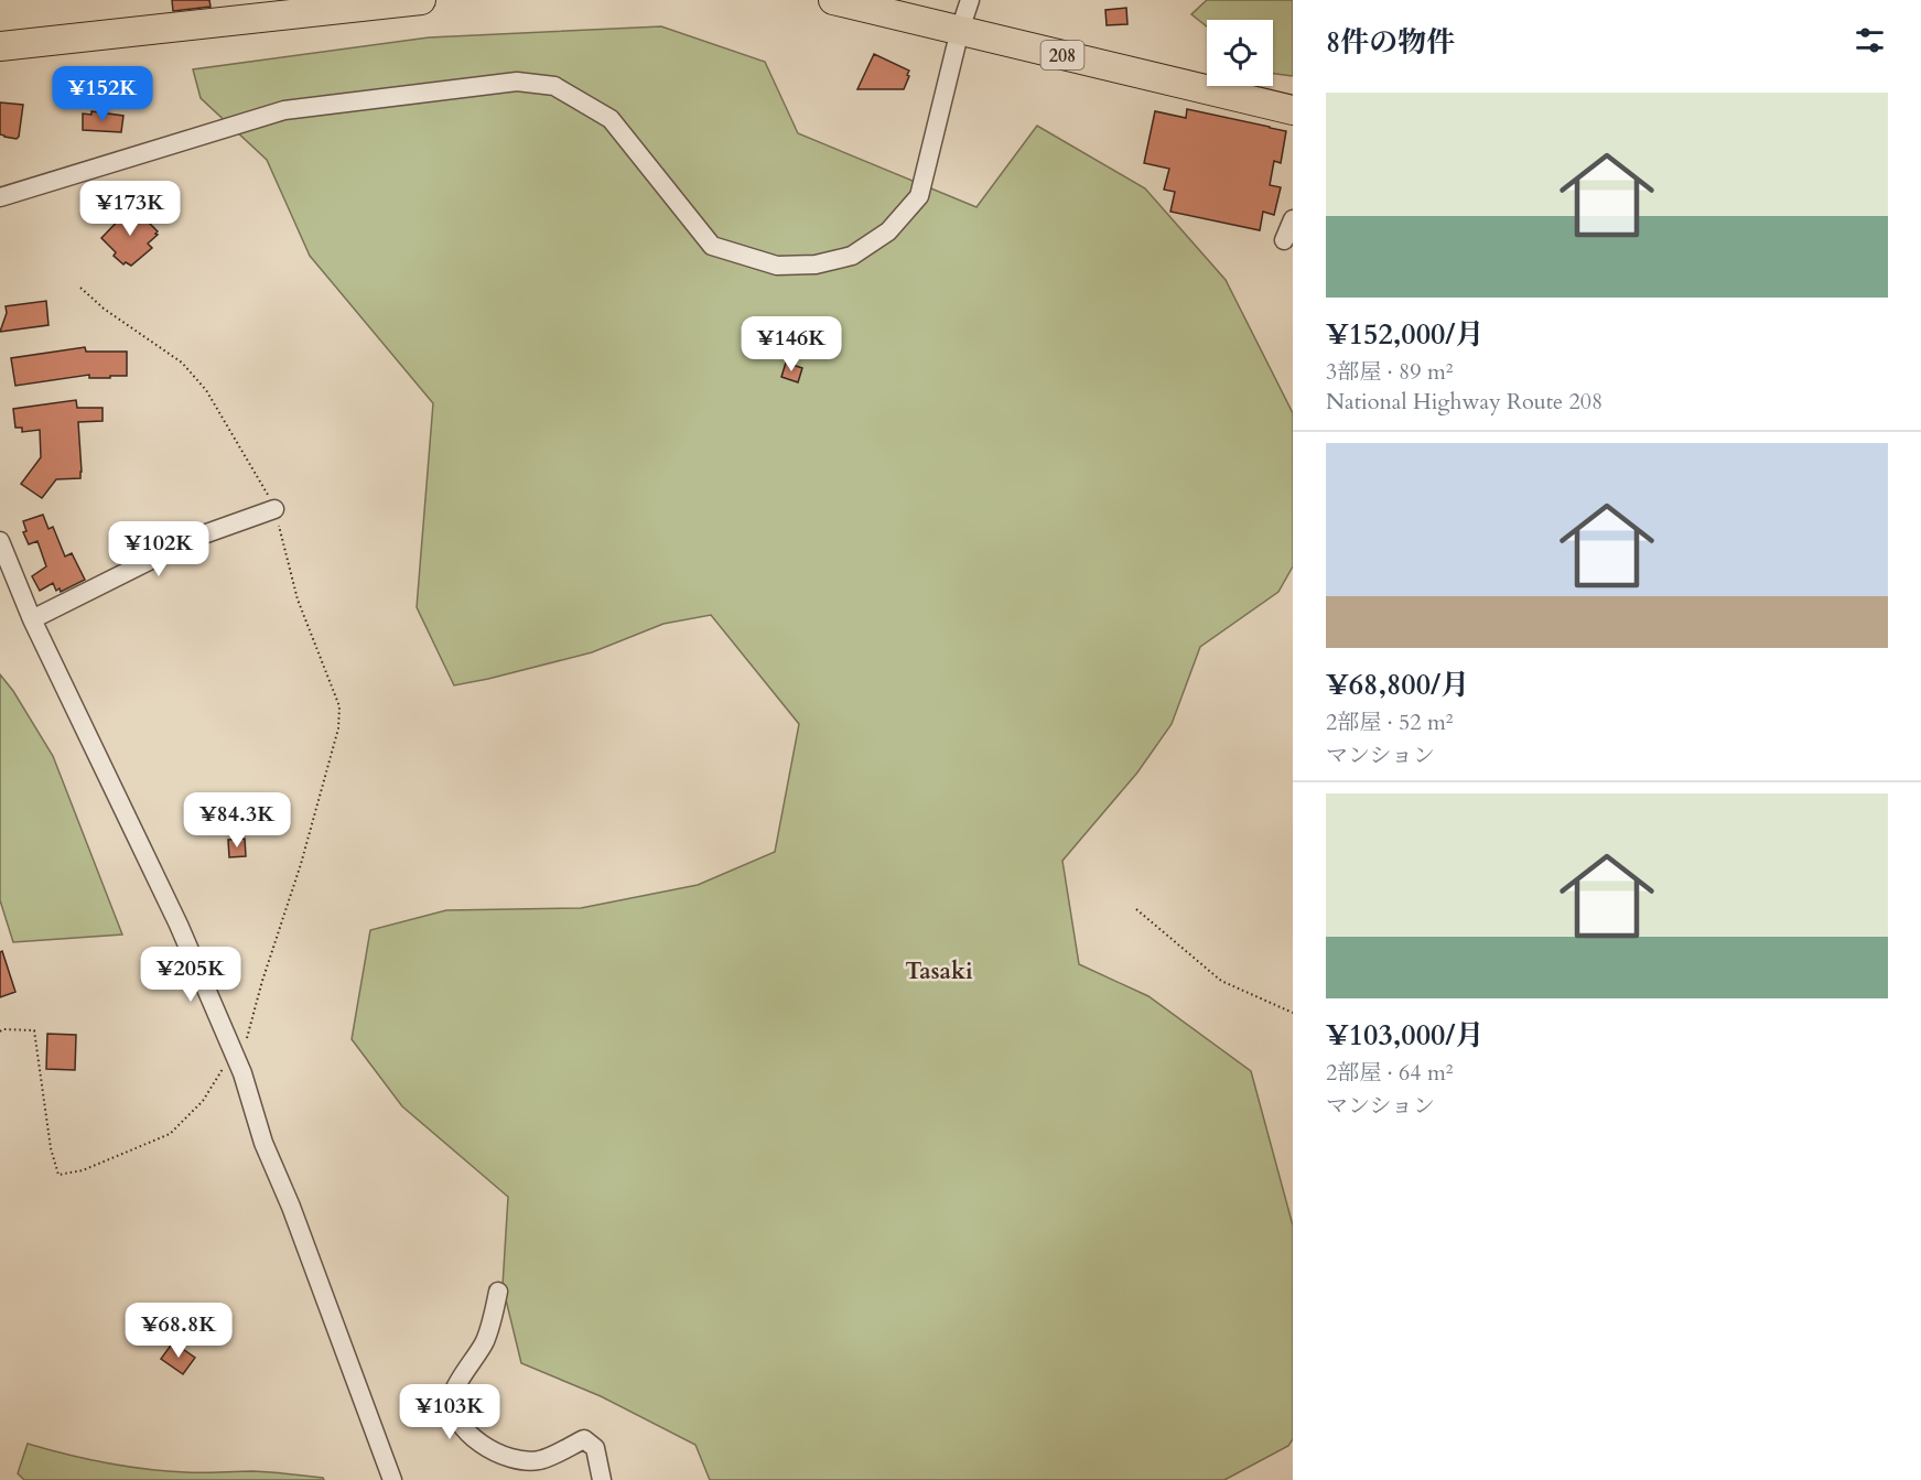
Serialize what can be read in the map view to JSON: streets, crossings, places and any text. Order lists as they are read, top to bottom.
{
  "streets": {
    "highway": ["208"]
  },
  "districts": ["Tasaki"],
  "page": {
    "heading": "8件の物件",
    "price": [
      "¥152K",
      "¥173K",
      "¥146K",
      "¥102K",
      "¥84.3K",
      "¥205K",
      "¥68.8K",
      "¥103K"
    ],
    "list": [
      {
        "name": "¥152,000/月",
        "note": "3部屋 · 89 m² · National Highway Route 208"
      },
      {
        "name": "¥68,800/月",
        "note": "2部屋 · 52 m² · マンション"
      },
      {
        "name": "¥103,000/月",
        "note": "2部屋 · 64 m² · マンション"
      }
    ]
  }
}
